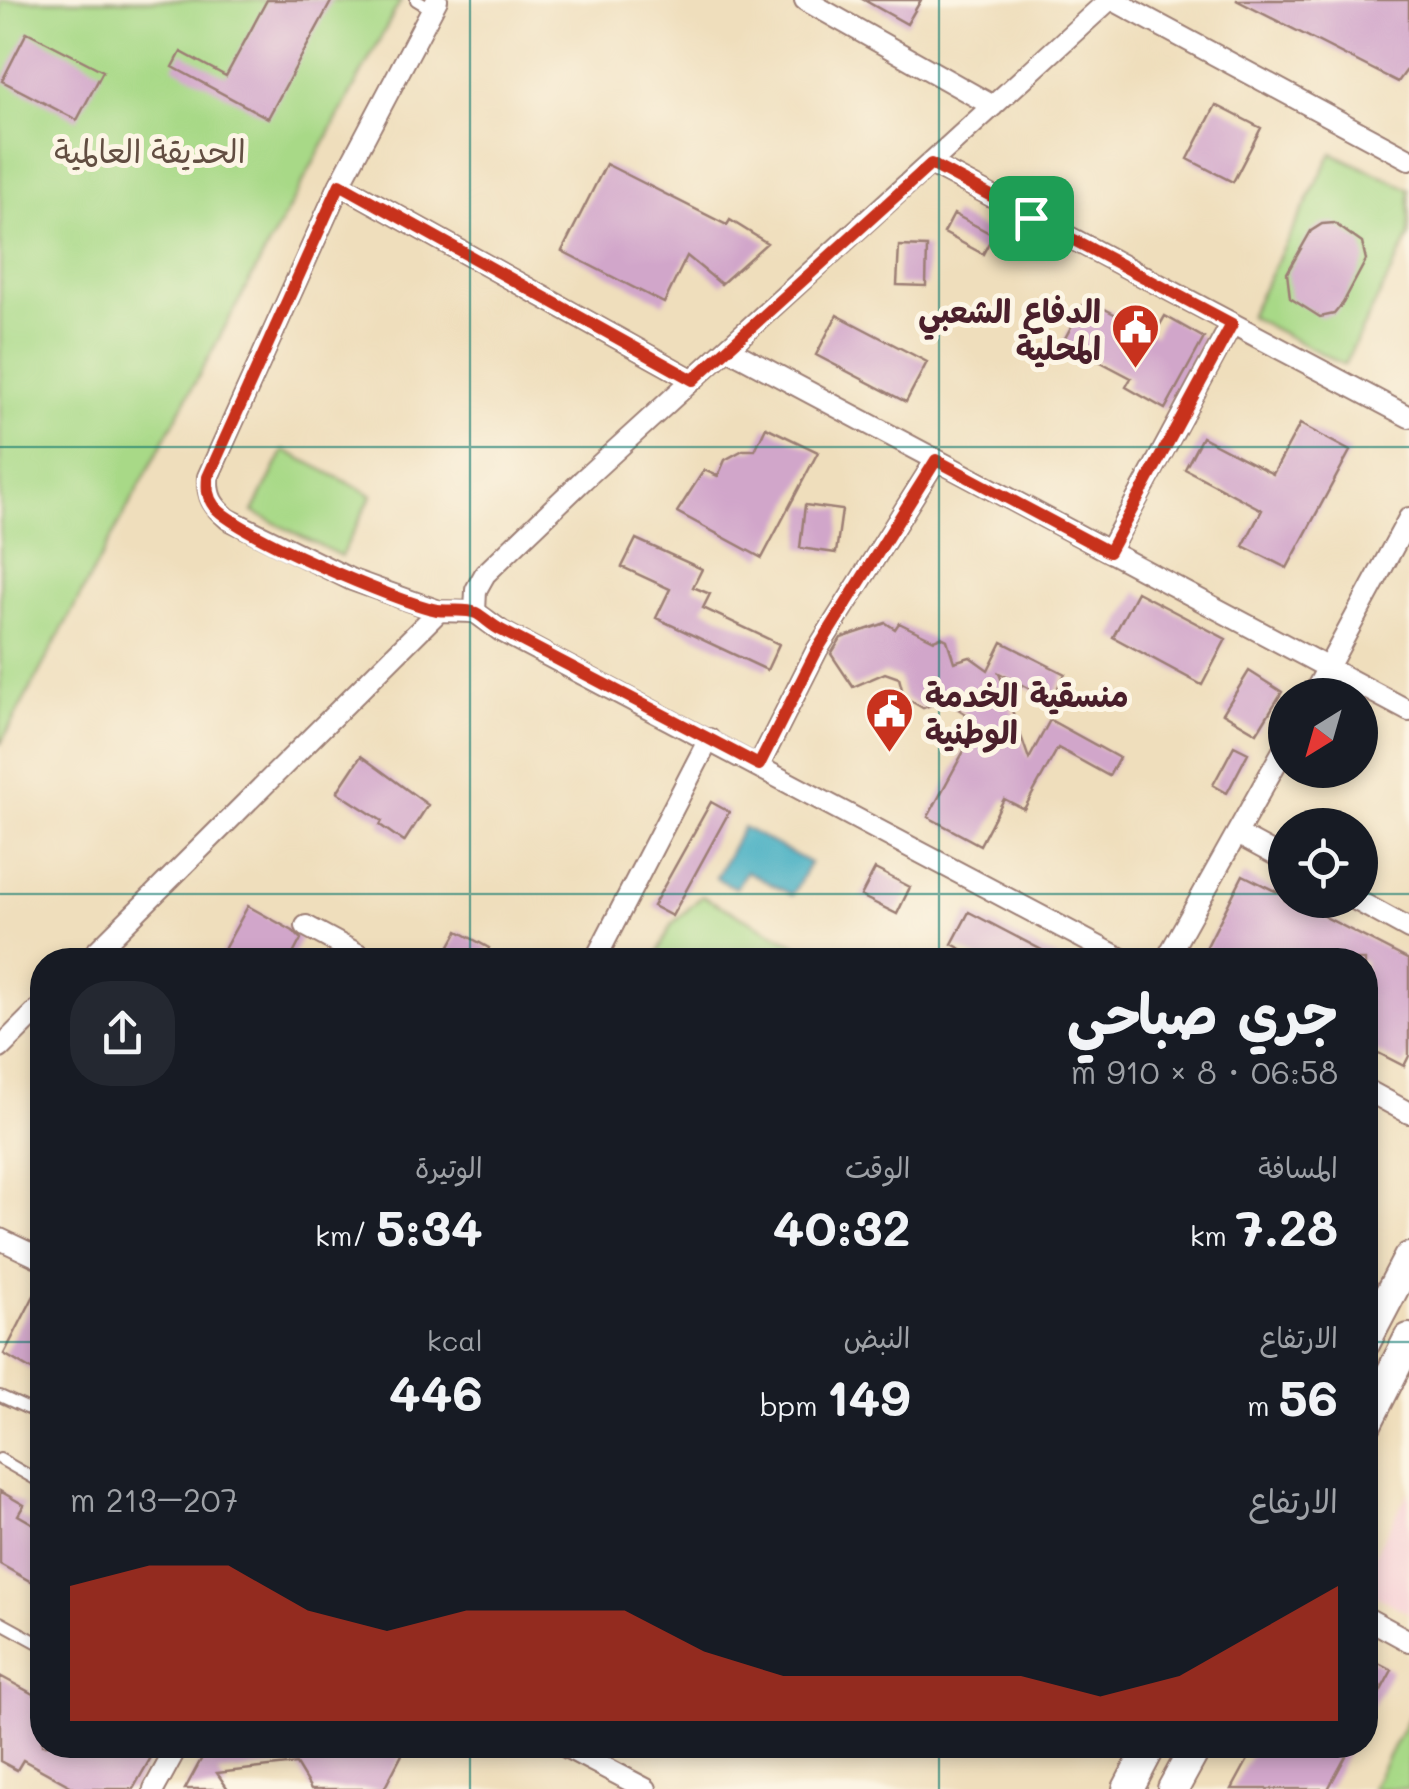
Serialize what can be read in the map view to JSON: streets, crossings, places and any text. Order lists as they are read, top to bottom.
{
  "parks": ["الحديقة العالمية"],
  "places": {
    "public building": ["الدفاع الشعبي المحلية", "منسقية الخدمة الوطنية"]
  },
  "north": "bottom left",
  "page": {
    "heading": ["جري صباحي", "06:58 · 8 × 910 m"],
    "stats": [
      ["المسافة", "7.28 km"],
      ["الوقت", "40:32"],
      ["الوتيرة", "5:34 /km"],
      ["الارتفاع", "56 m"],
      ["النبض", "149 bpm"],
      ["kcal", "446"]
    ],
    "chart": ["الارتفاع", "207–213 m"]
  }
}
